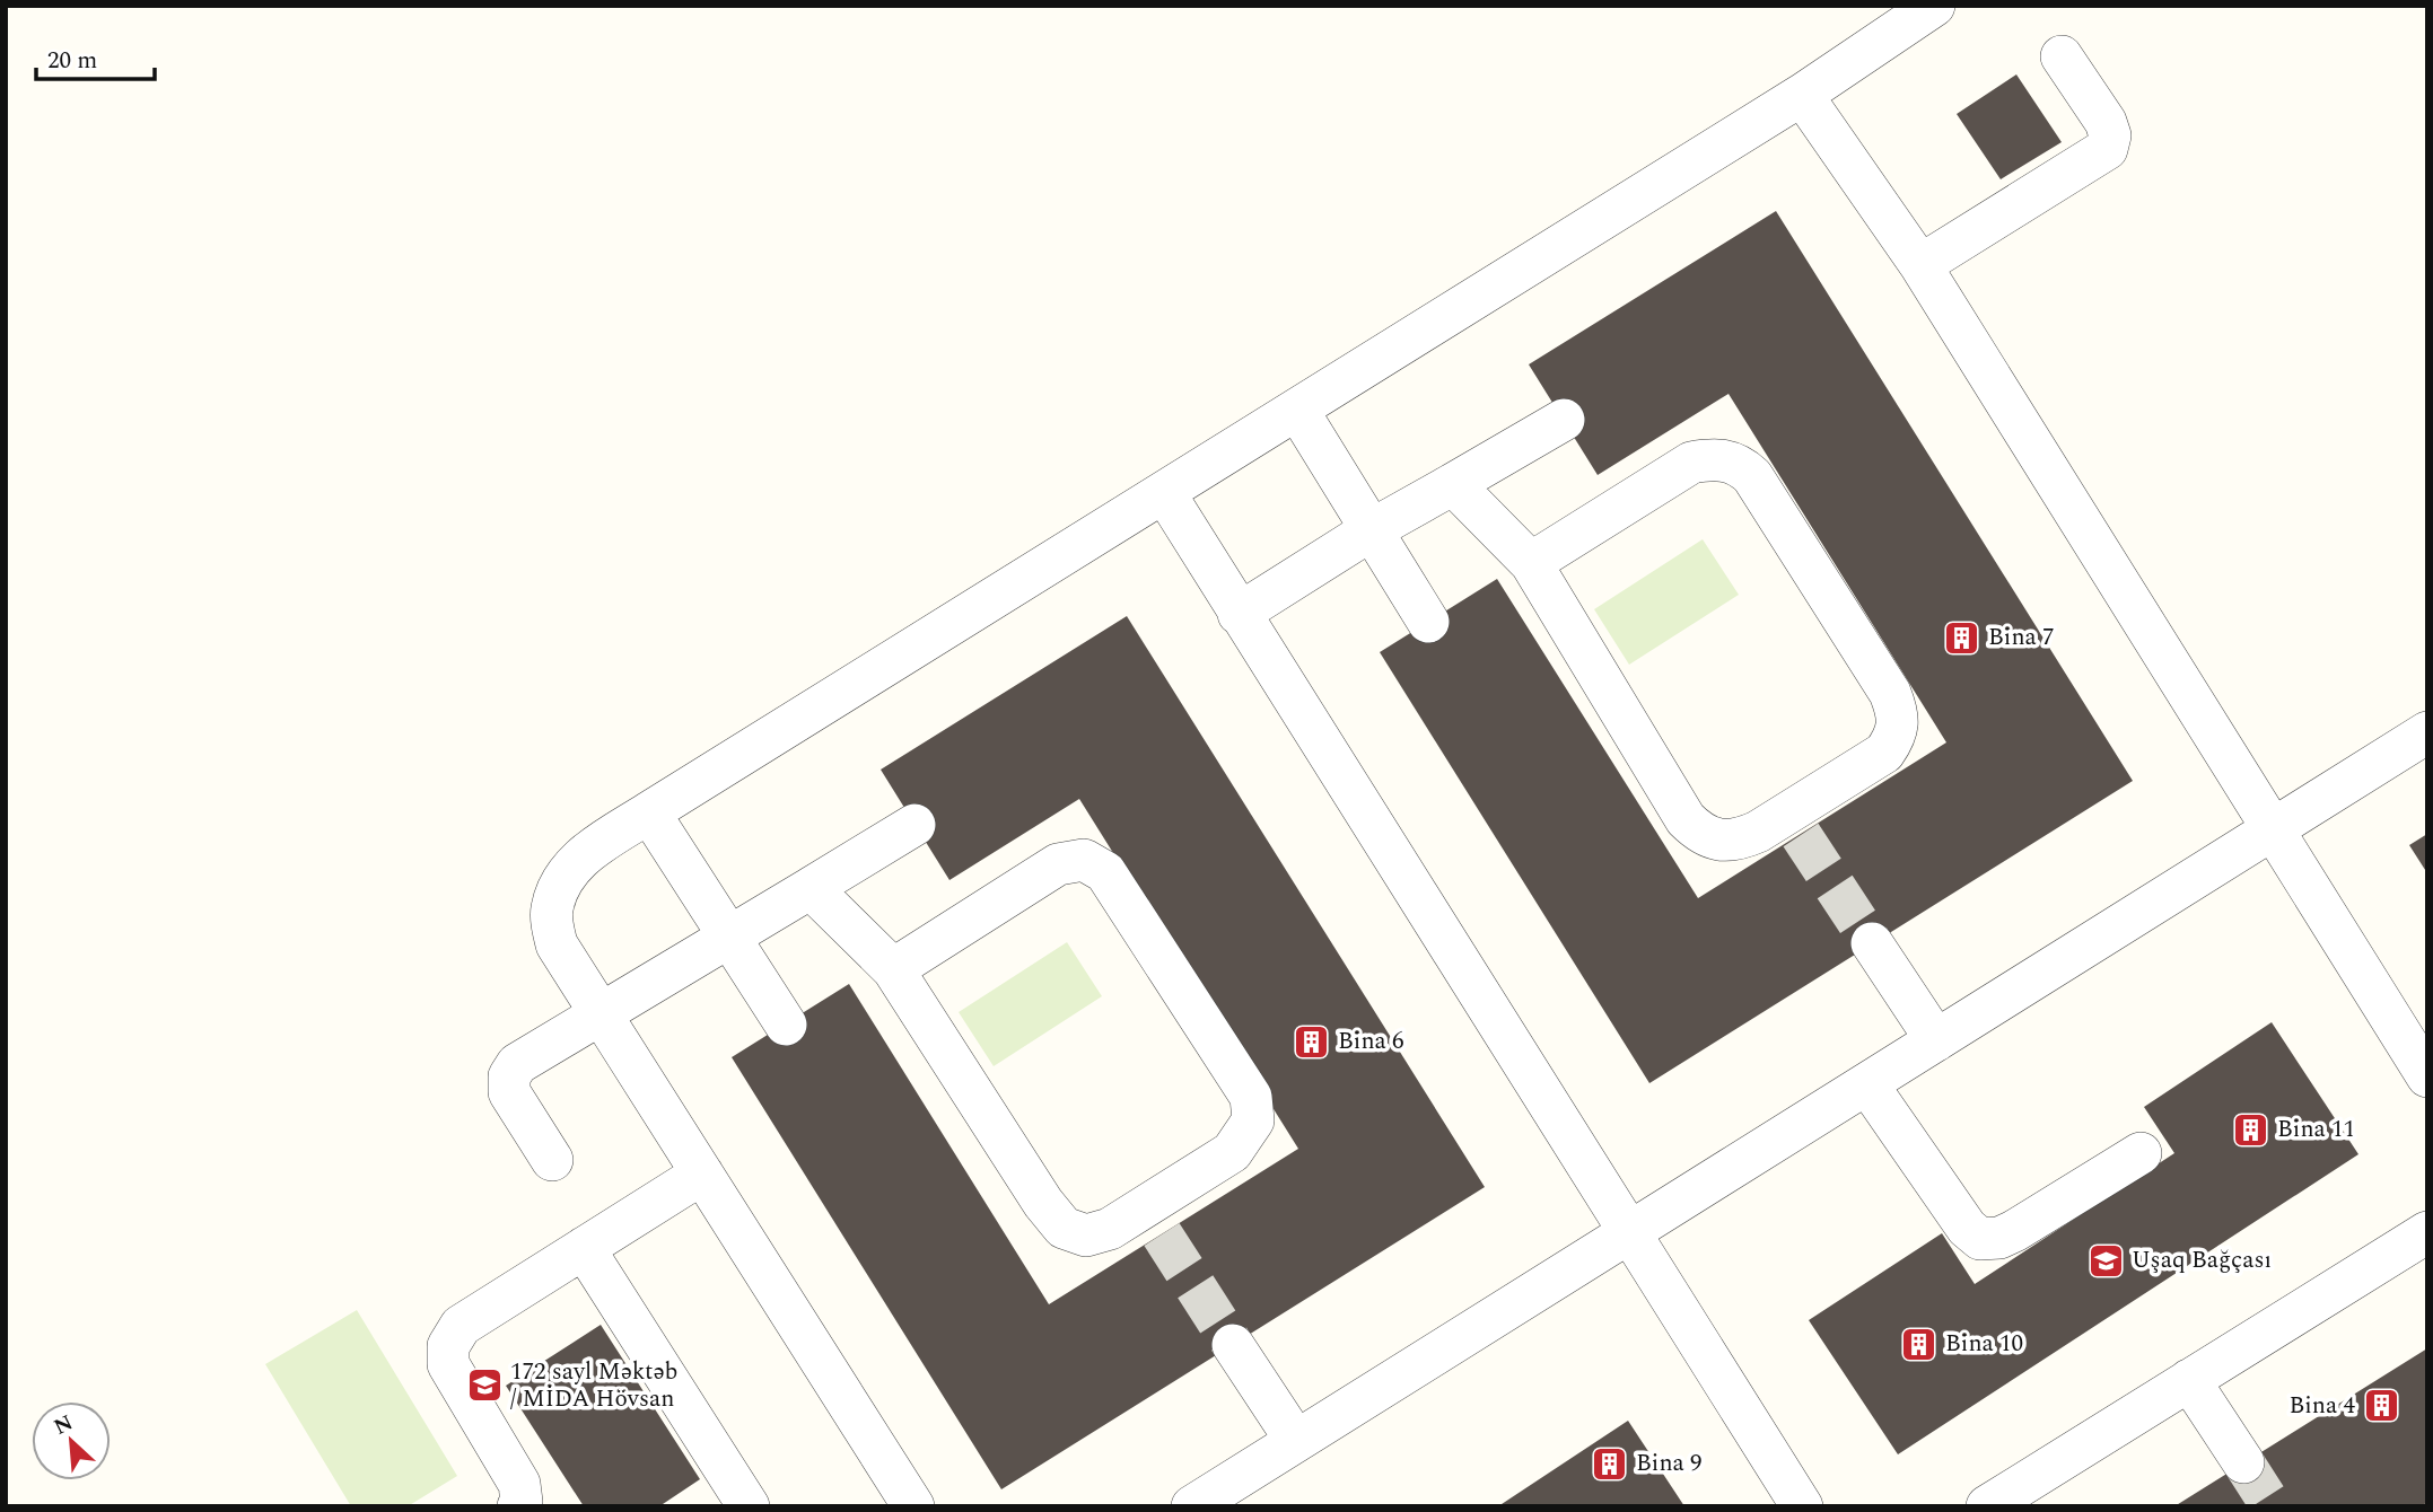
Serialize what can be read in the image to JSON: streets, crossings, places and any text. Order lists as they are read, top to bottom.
{
  "places": {
    "building": [
      "Bina 7",
      "Bina 6",
      "Bina 11",
      "Bina 10",
      "Bina 4",
      "Bina 9"
    ],
    "school or university": ["Uşaq Bağçası", "172 sayl Məktəb / MİDA Hövsan"]
  },
  "scale_bar": "20 m",
  "north": "top left"
}
